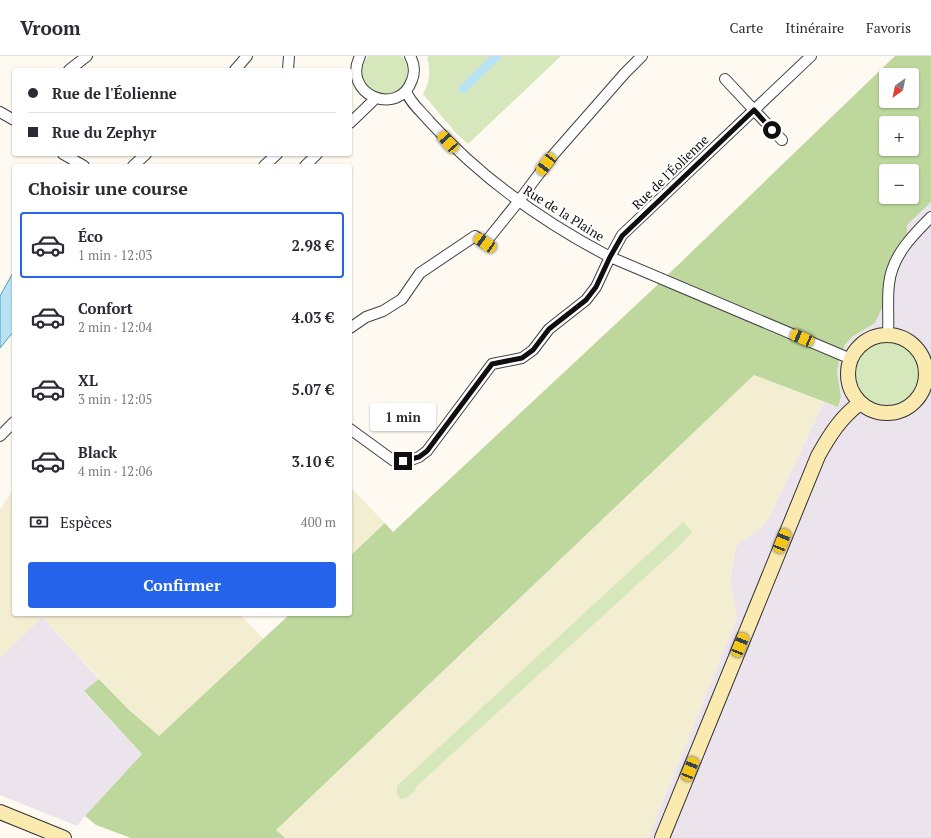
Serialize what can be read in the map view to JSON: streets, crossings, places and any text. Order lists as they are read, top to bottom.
{
  "streets": {
    "street": ["Rue de l'Éolienne", "Rue de la Plaine"]
  },
  "crossings": [
    ["Rue de l'Éolienne", "Rue de la Plaine"]
  ],
  "north": "bottom left",
  "page": {
    "header": "Vroom",
    "nav": ["Carte", "Itinéraire", "Favoris"],
    "map_buttons": ["+", "−"],
    "banner": ["Rue de l'Éolienne", "Rue du Zephyr"],
    "heading": "Choisir une course",
    "list": [
      {
        "name": "Éco",
        "note": "1 min · 12:03",
        "value": "2.98 €"
      },
      {
        "name": "Confort",
        "note": "2 min · 12:04",
        "value": "4.03 €"
      },
      {
        "name": "XL",
        "note": "3 min · 12:05",
        "value": "5.07 €"
      },
      {
        "name": "Black",
        "note": "4 min · 12:06",
        "value": "3.10 €"
      }
    ],
    "bubble": "1 min",
    "pay": ["Espèces", "400 m"],
    "buttons": "Confirmer"
  }
}
